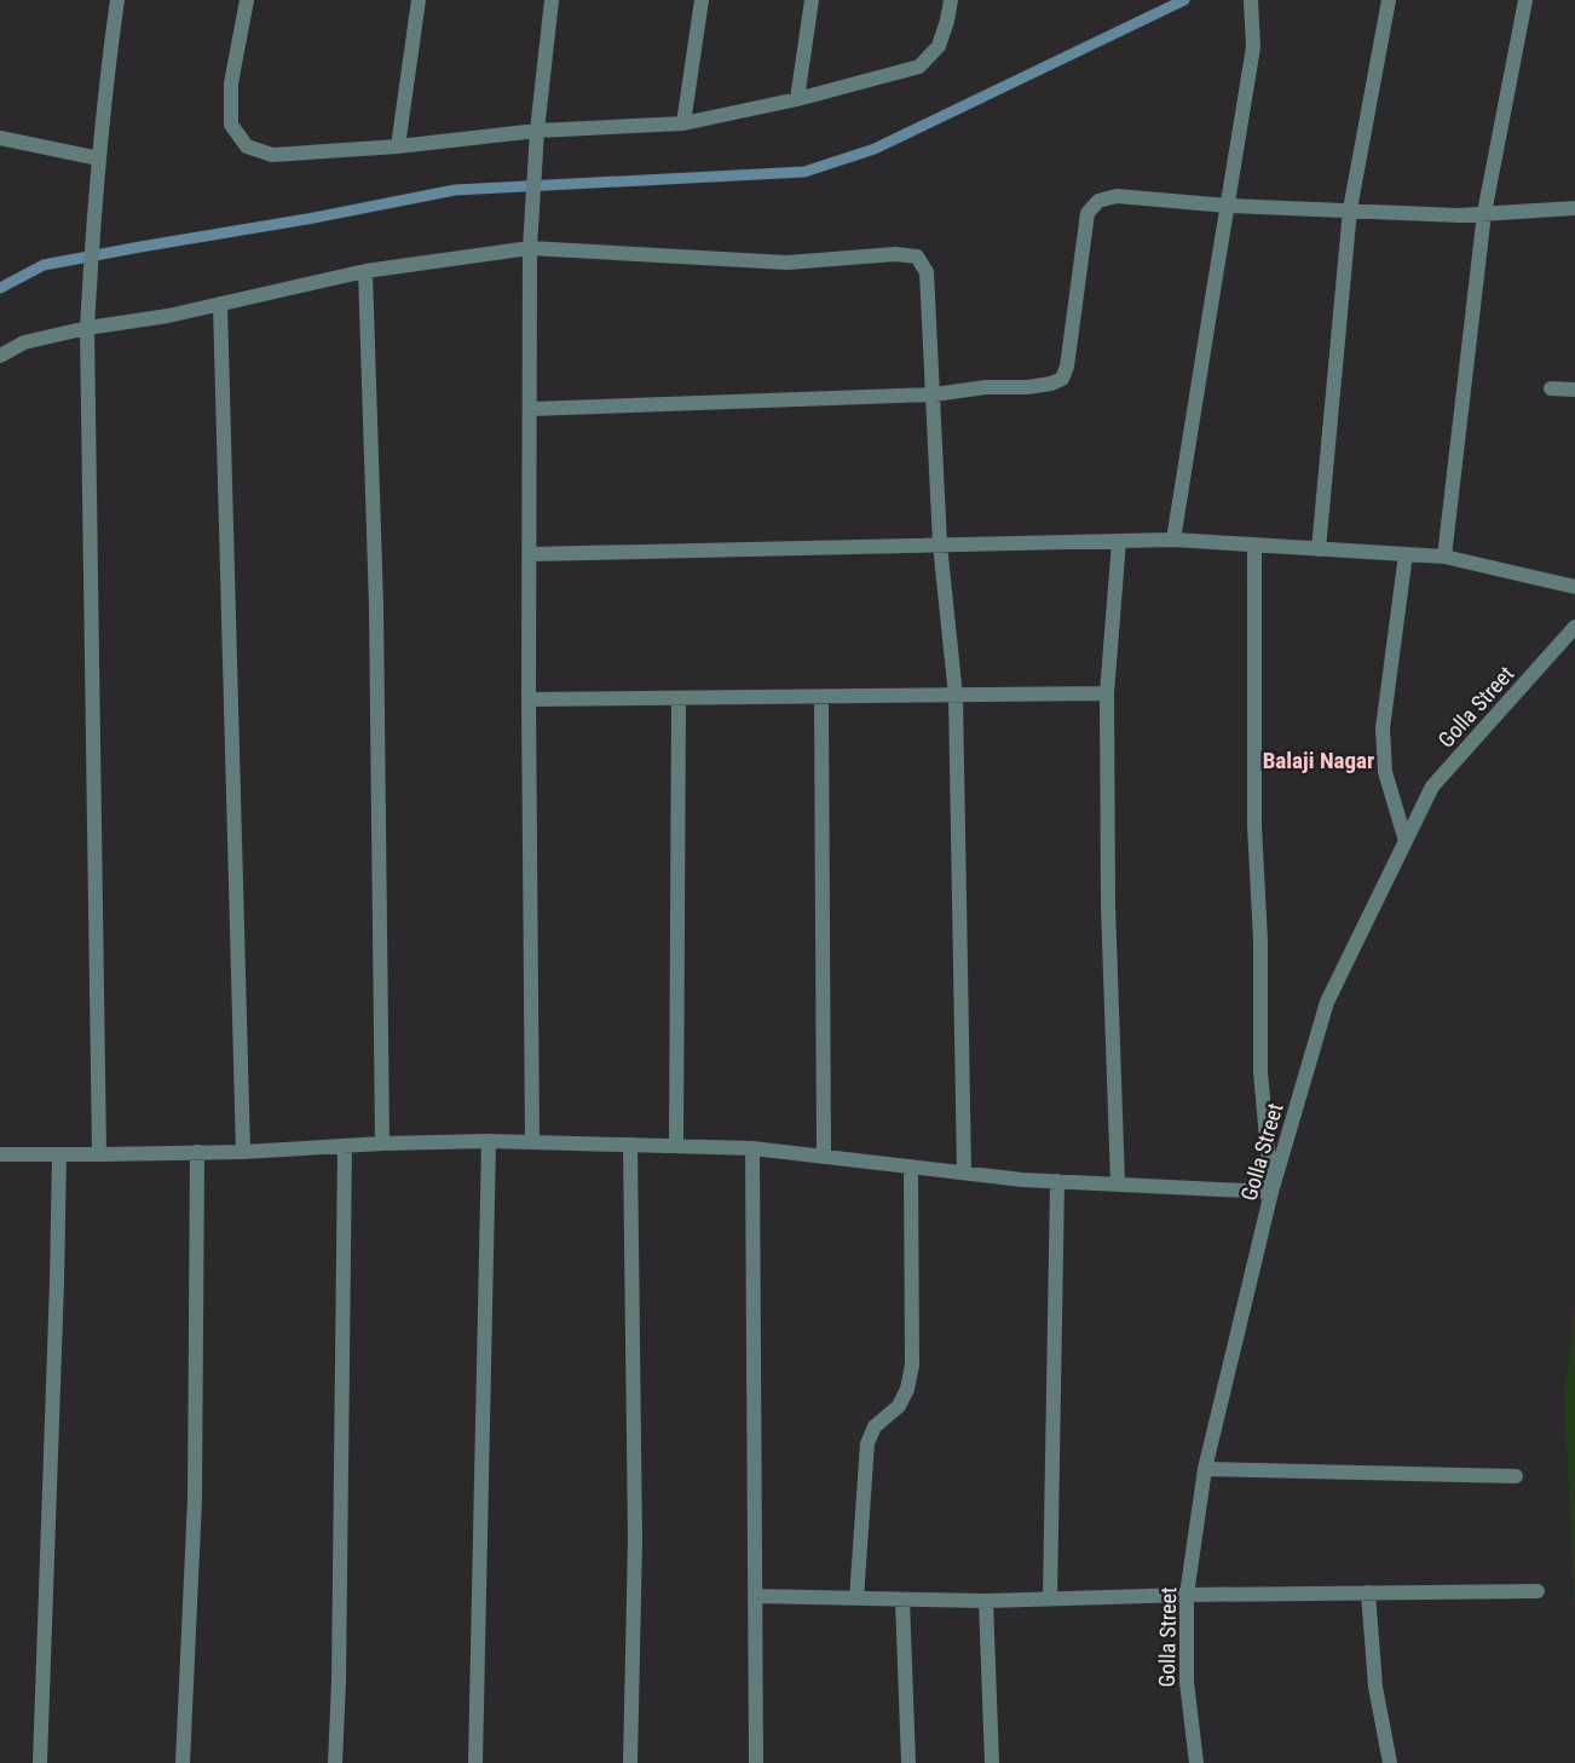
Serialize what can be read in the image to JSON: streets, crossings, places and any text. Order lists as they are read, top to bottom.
{
  "streets": {
    "street": ["Golla Street"]
  },
  "districts": ["Balaji Nagar"]
}
